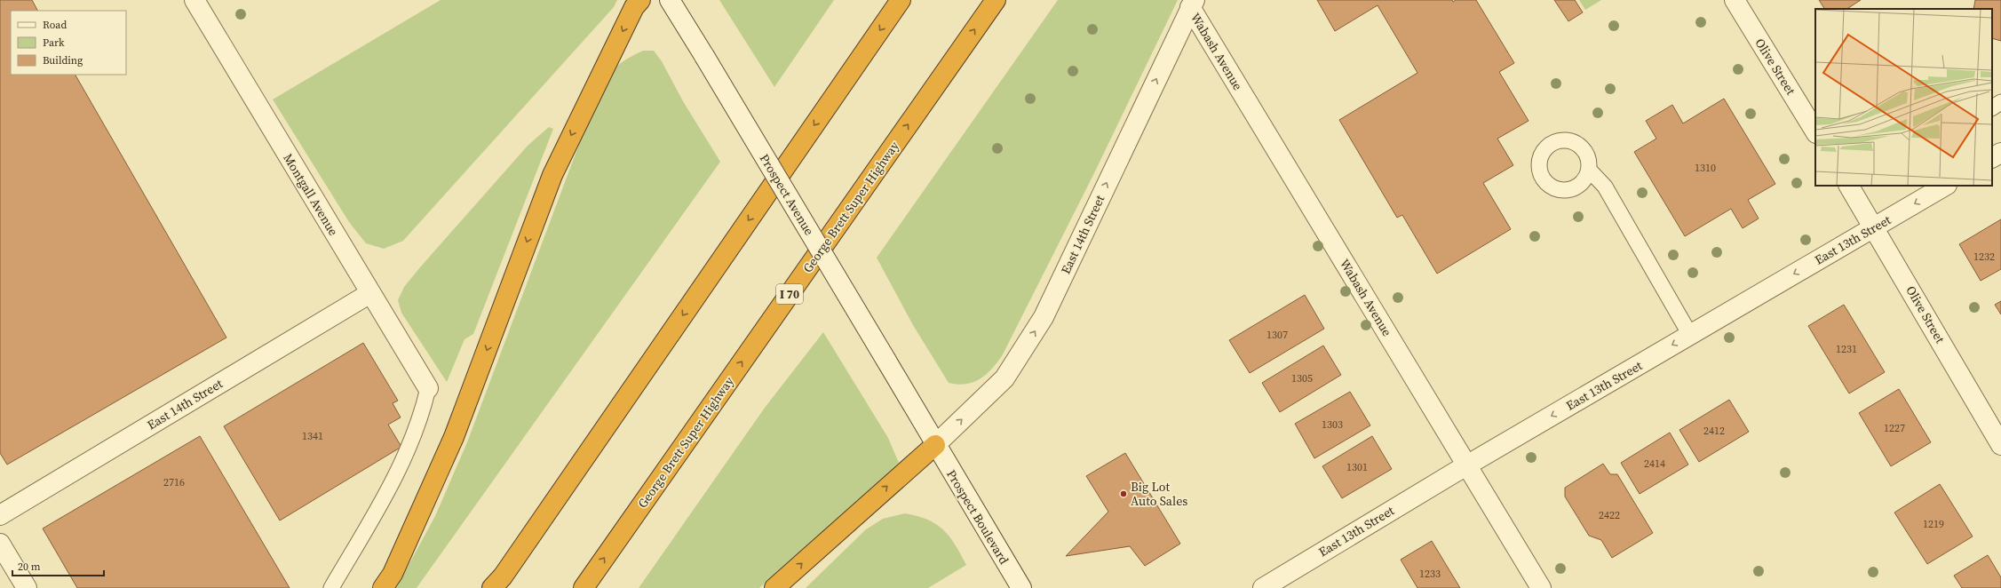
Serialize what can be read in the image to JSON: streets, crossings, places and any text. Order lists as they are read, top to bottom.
{
  "streets": {
    "highway": ["George Brett Super Highway", "I 70"],
    "street": [
      "Wabash Avenue",
      "Olive Street",
      "Montgall Avenue",
      "Prospect Avenue",
      "East 14th Street",
      "East 13th Street",
      "Prospect Boulevard"
    ]
  },
  "crossings": [
    ["Wabash Avenue", "East 14th Street"],
    ["Wabash Avenue", "East 13th Street"],
    ["Olive Street", "East 13th Street"],
    ["Montgall Avenue", "East 14th Street"],
    ["Prospect Avenue", "East 14th Street"],
    ["Prospect Avenue", "Prospect Boulevard"],
    ["East 14th Street", "Prospect Boulevard"]
  ],
  "one_way": ["East 14th Street", "East 13th Street"],
  "places": ["Big Lot Auto Sales"],
  "house_numbers": [
    "1310",
    "1232",
    "1307",
    "1231",
    "1305",
    "1303",
    "1227",
    "2412",
    "1341",
    "2414",
    "1301",
    "2716",
    "2422",
    "1219",
    "1233"
  ],
  "legend": ["Road", "Park", "Building"],
  "scale_bar": "20 m"
}
